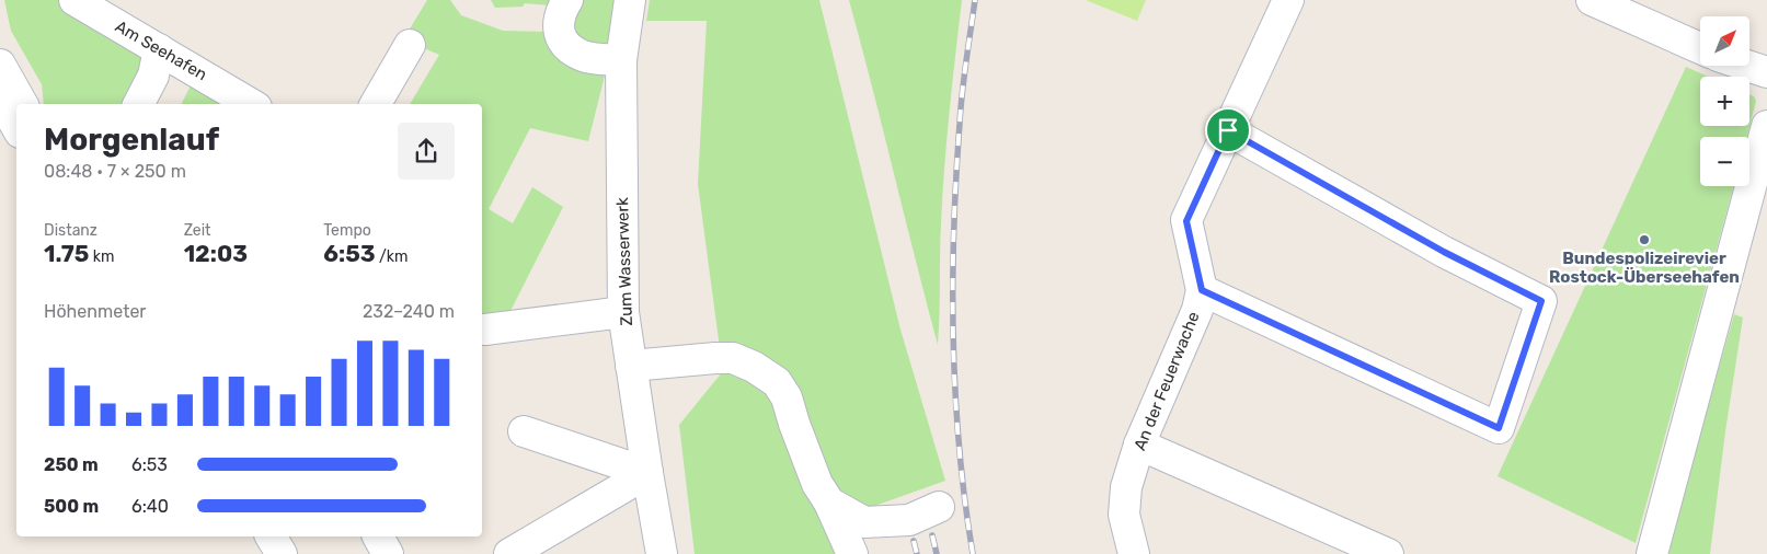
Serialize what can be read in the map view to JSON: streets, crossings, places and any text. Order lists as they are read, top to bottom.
{
  "streets": {
    "street": ["Am Seehafen", "Zum Wasserwerk", "An der Feuerwache"]
  },
  "places": ["Bundespolizeirevier Rostock-Überseehafen"],
  "north": "top right",
  "page": {
    "map_buttons": ["+", "−"],
    "heading": ["Morgenlauf", "08:48 · 7 × 250 m"],
    "stats": [
      ["Distanz", "1.75 km"],
      ["Zeit", "12:03"],
      ["Tempo", "6:53 /km"]
    ],
    "chart": ["Höhenmeter", "232–240 m"],
    "list": [
      {
        "name": "250 m",
        "note": "6:53"
      },
      {
        "name": "500 m",
        "note": "6:40"
      }
    ]
  }
}
